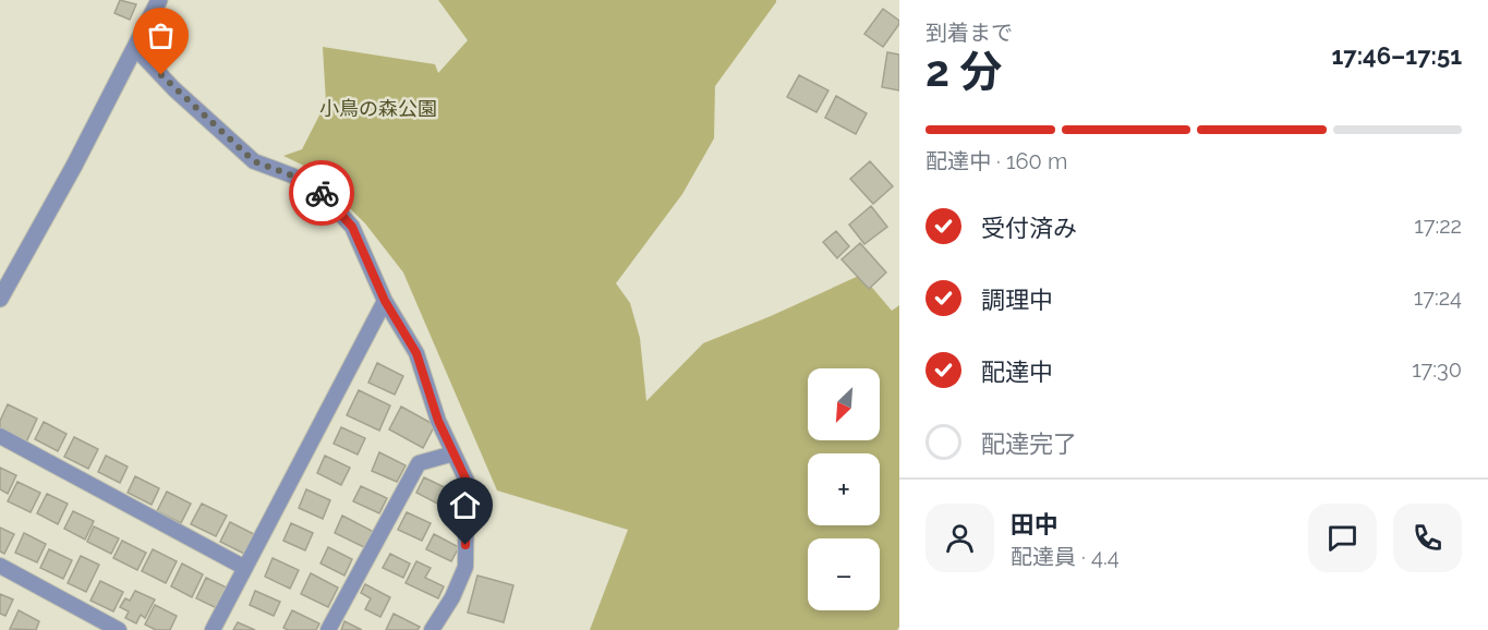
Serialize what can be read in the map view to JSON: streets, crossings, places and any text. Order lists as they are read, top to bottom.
{
  "parks": ["小鳥の森公園"],
  "north": "bottom left",
  "page": {
    "heading": ["2 分", "到着まで", "17:46–17:51"],
    "panel": ["田中", "配達員 · 4.4"],
    "bar": "配達中 · 160 m",
    "list": [
      ["受付済み", "17:22"],
      ["調理中", "17:24"],
      ["配達中", "17:30"],
      "配達完了"
    ],
    "map_buttons": ["+", "−"]
  }
}
